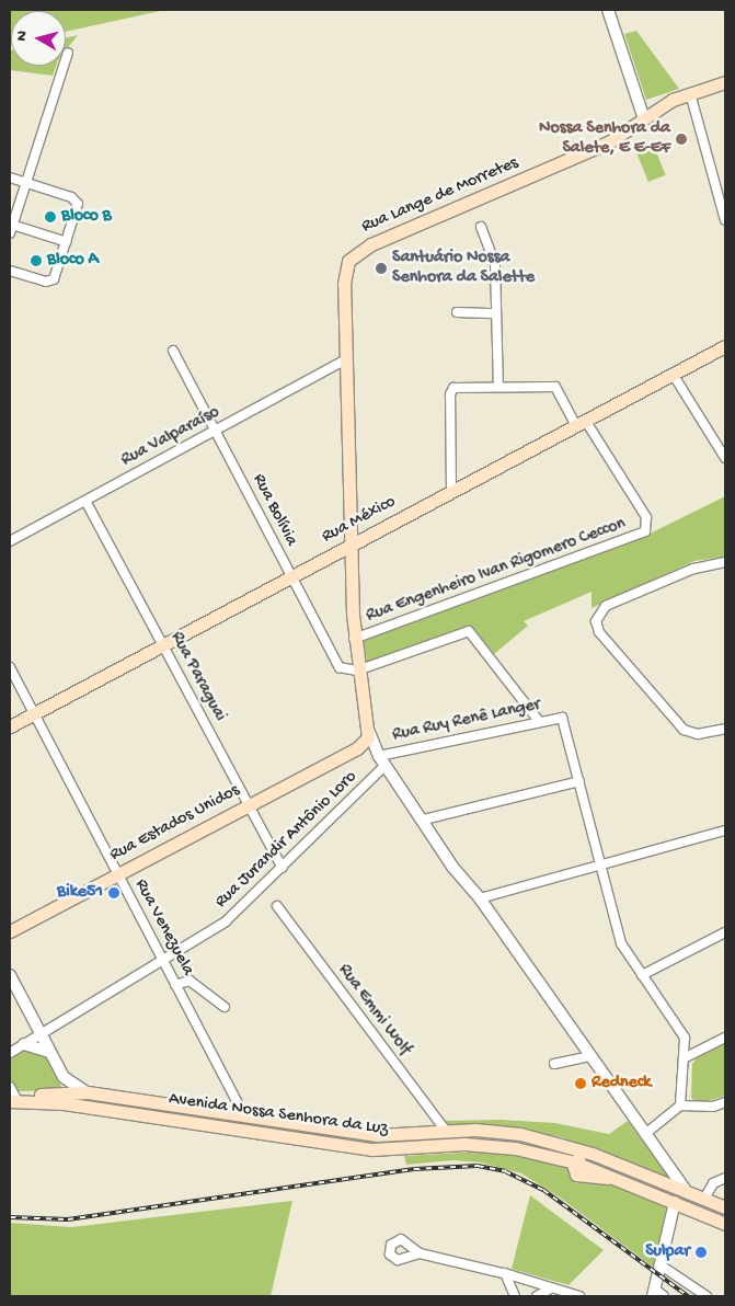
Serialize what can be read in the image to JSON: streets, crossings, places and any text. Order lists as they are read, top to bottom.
{
  "streets": {
    "main road": [
      "Rua Lange de Morretes",
      "Rua México",
      "Rua Estados Unidos",
      "Avenida Nossa Senhora da Luz"
    ],
    "street": [
      "Rua Valparaíso",
      "Rua Bolívia",
      "Rua Engenheiro Ivan Rigomero Ceccon",
      "Rua Paraguai",
      "Rua Ruy Renê Langer",
      "Rua Jurandir Antônio Loro",
      "Rua Venezuela",
      "Rua Emmi Wolf"
    ]
  },
  "crossings": [
    ["Rua Lange de Morretes", "Rua Valparaíso"],
    ["Rua Valparaíso", "Rua Bolívia"],
    ["Rua Valparaíso", "Rua Paraguai"],
    ["Rua Bolívia", "Rua México"],
    ["Rua México", "Rua Engenheiro Ivan Rigomero Ceccon"],
    ["Rua México", "Rua Paraguai"],
    ["Rua México", "Rua Venezuela"],
    ["Rua Paraguai", "Rua Estados Unidos"],
    ["Rua Paraguai", "Rua Jurandir Antônio Loro"],
    ["Rua Ruy Renê Langer", "Rua Jurandir Antônio Loro"],
    ["Rua Estados Unidos", "Rua Venezuela"],
    ["Rua Jurandir Antônio Loro", "Rua Venezuela"],
    ["Rua Venezuela", "Avenida Nossa Senhora da Luz"],
    ["Rua Emmi Wolf", "Avenida Nossa Senhora da Luz"]
  ],
  "places": [
    "Nossa Senhora da Salete, E E-EF",
    "Bloco B",
    "Bloco A",
    "Santuário Nossa Senhora da Salette",
    "Bike51",
    "Redneck",
    "Sulpar"
  ],
  "north": "left"
}
